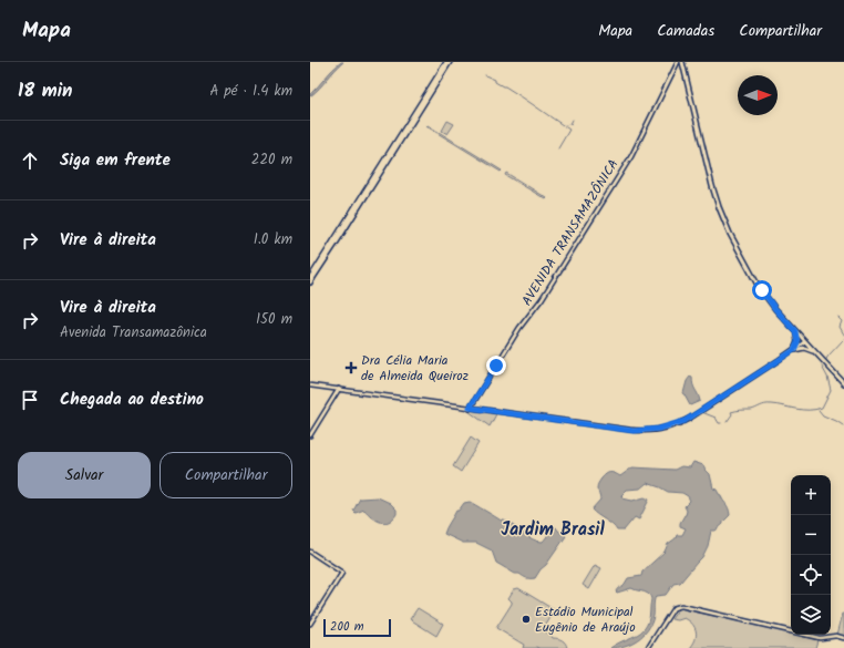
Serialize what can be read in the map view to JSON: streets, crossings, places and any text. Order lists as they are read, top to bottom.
{
  "streets": {
    "street": ["AVENIDA TRANSAMAZÔNICA"]
  },
  "districts": ["Jardim Brasil"],
  "places": {
    "health": ["Dra Célia Maria de Almeida Queiroz"],
    "other": ["Estádio Municipal Eugênio de Araújo"]
  },
  "scale_bar": "200 m",
  "north": "right",
  "page": {
    "header": "Mapa",
    "nav": ["Mapa", "Camadas", "Compartilhar"],
    "heading": ["18 min", "A pé · 1.4 km"],
    "list": [
      ["Siga em frente", "220 m"],
      ["Vire à direita", "1.0 km"],
      ["Vire à direita", "Avenida Transamazônica", "150 m"],
      "Chegada ao destino"
    ],
    "buttons": ["Salvar", "Compartilhar"],
    "map_buttons": ["+", "−"],
    "scale": "200 m"
  }
}
